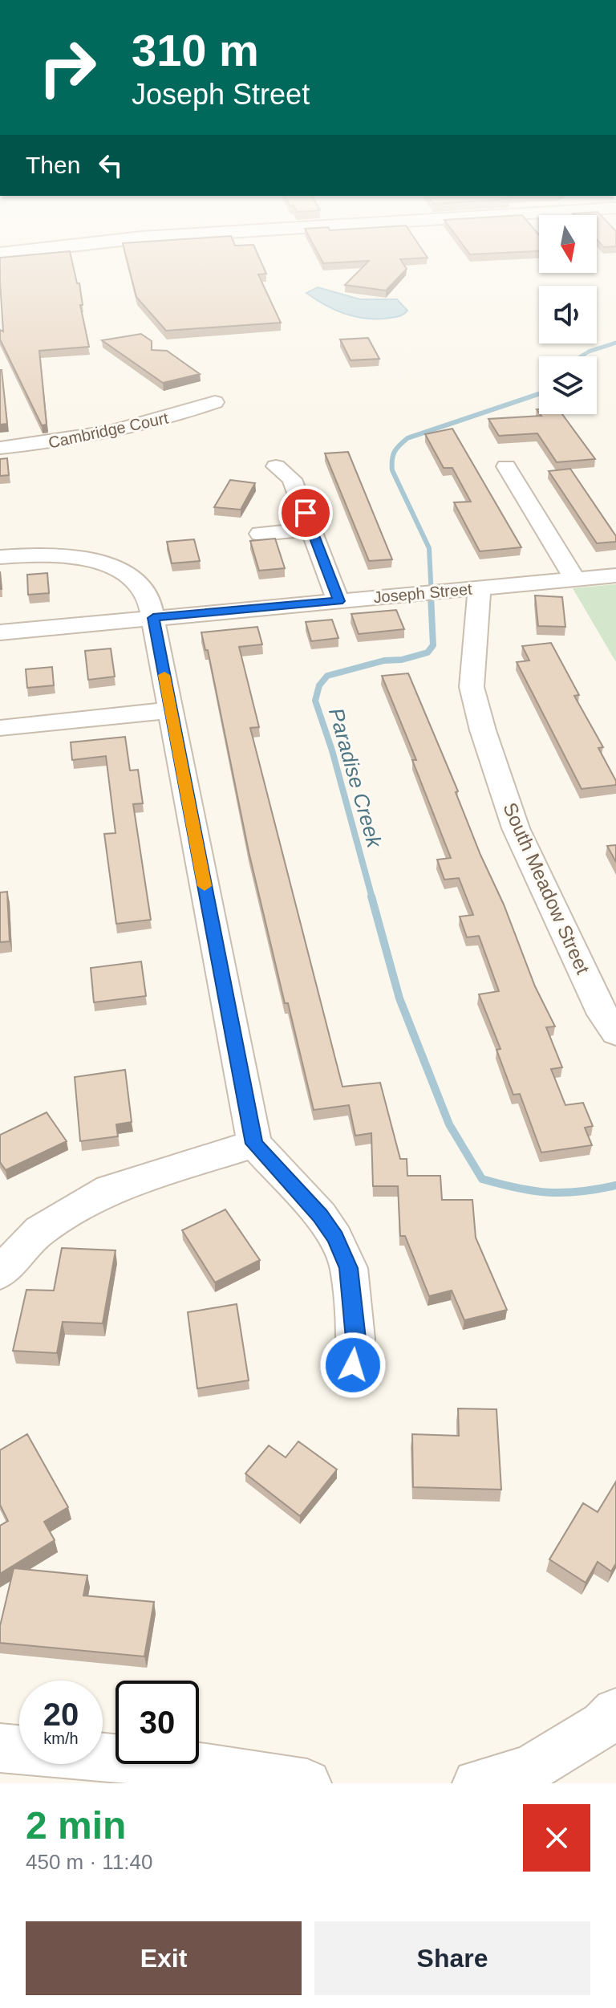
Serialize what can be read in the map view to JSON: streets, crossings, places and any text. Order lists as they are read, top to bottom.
{
  "streets": {
    "street": ["Cambridge Court", "Joseph Street", "South Meadow Street"]
  },
  "crossings": [
    ["Joseph Street", "South Meadow Street"]
  ],
  "water": ["Paradise Creek"],
  "north": "bottom",
  "page": {
    "turn": ["310 m", "Joseph Street"],
    "then": "Then",
    "speed": "20 km/h",
    "limit": "30",
    "heading": ["2 min", "450 m · 11:40"],
    "buttons": ["Exit", "Share"]
  }
}
